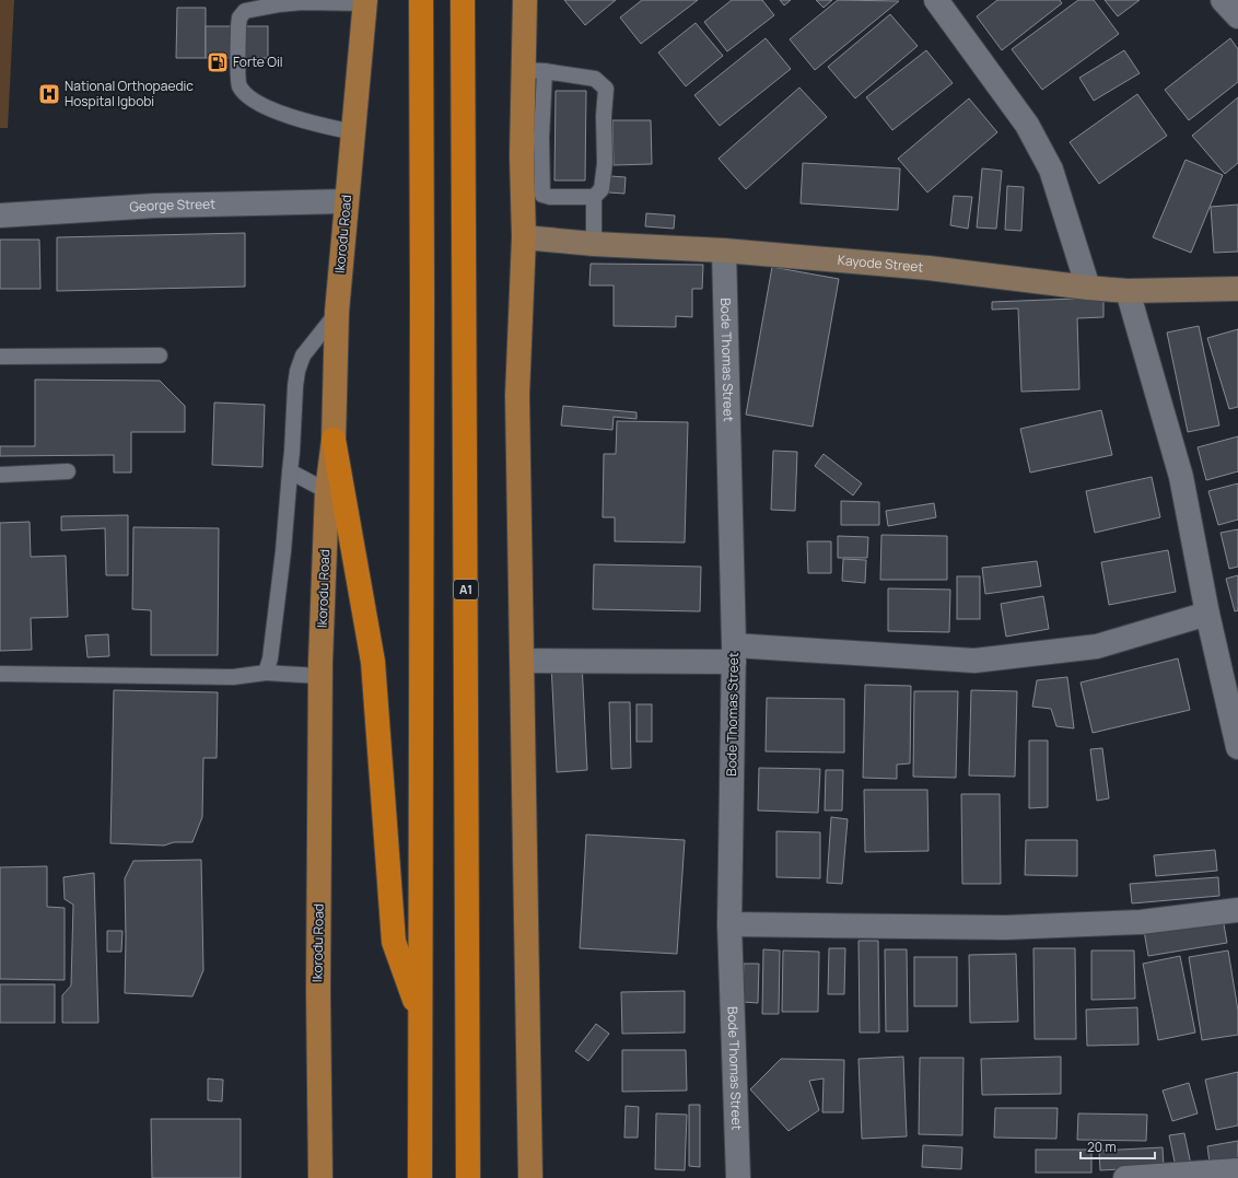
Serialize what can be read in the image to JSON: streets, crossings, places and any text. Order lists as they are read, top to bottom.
{
  "streets": {
    "highway": ["A1"],
    "main road": ["Ikorodu Road", "Kayode Street"],
    "street": ["George Street", "Bode Thomas Street"]
  },
  "crossings": [
    ["George Street", "Ikorodu Road"],
    ["Kayode Street", "Bode Thomas Street"]
  ],
  "places": {
    "fuel station": ["Forte Oil"],
    "hospital": ["National Orthopaedic Hospital Igbobi"]
  },
  "scale_bar": "20 m"
}
